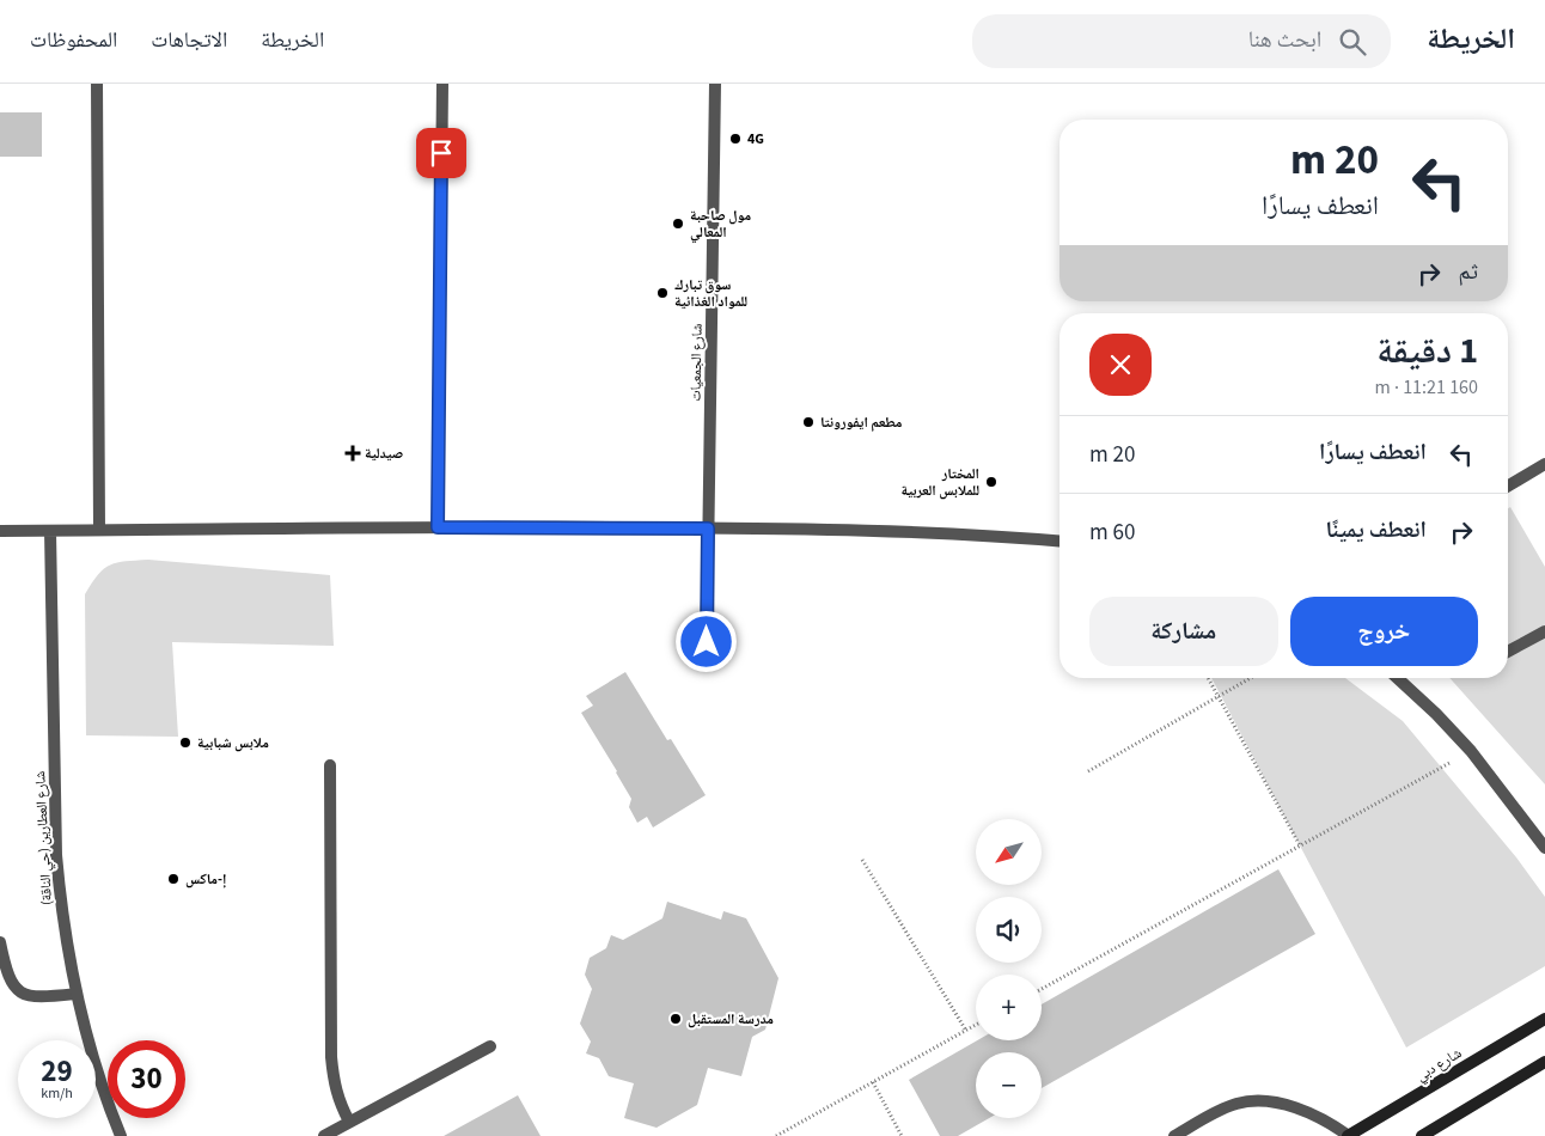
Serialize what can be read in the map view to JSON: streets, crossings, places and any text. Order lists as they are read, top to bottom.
{
  "streets": {
    "street": ["شارع الجمعيات", "شارع العطارين (حي الناقة)", "شارع دبي"]
  },
  "places": {
    "other": [
      "4G",
      "مول صاحبة المعالي",
      "سوق تبارك للمواد الغذائية",
      "مطعم ايفورونتا",
      "المختار للملابس العربية",
      "ملابس شبابية",
      "إ-ماكس",
      "مدرسة المستقبل"
    ],
    "health": ["صيدلية"]
  },
  "north": "bottom left",
  "page": {
    "header": "الخريطة",
    "search": "ابحث هنا",
    "nav": ["الخريطة", "الاتجاهات", "المحفوظات"],
    "turn": ["20 m", "انعطف يسارًا"],
    "then": "ثم",
    "heading": ["1 دقيقة", "160 m · 11:21"],
    "list": [
      {
        "name": "انعطف يسارًا",
        "value": "20 m"
      },
      {
        "name": "انعطف يمينًا",
        "value": "60 m"
      }
    ],
    "buttons": ["خروج", "مشاركة"],
    "map_buttons": ["+", "−"],
    "speed": "29 km/h",
    "limit": "30"
  }
}
